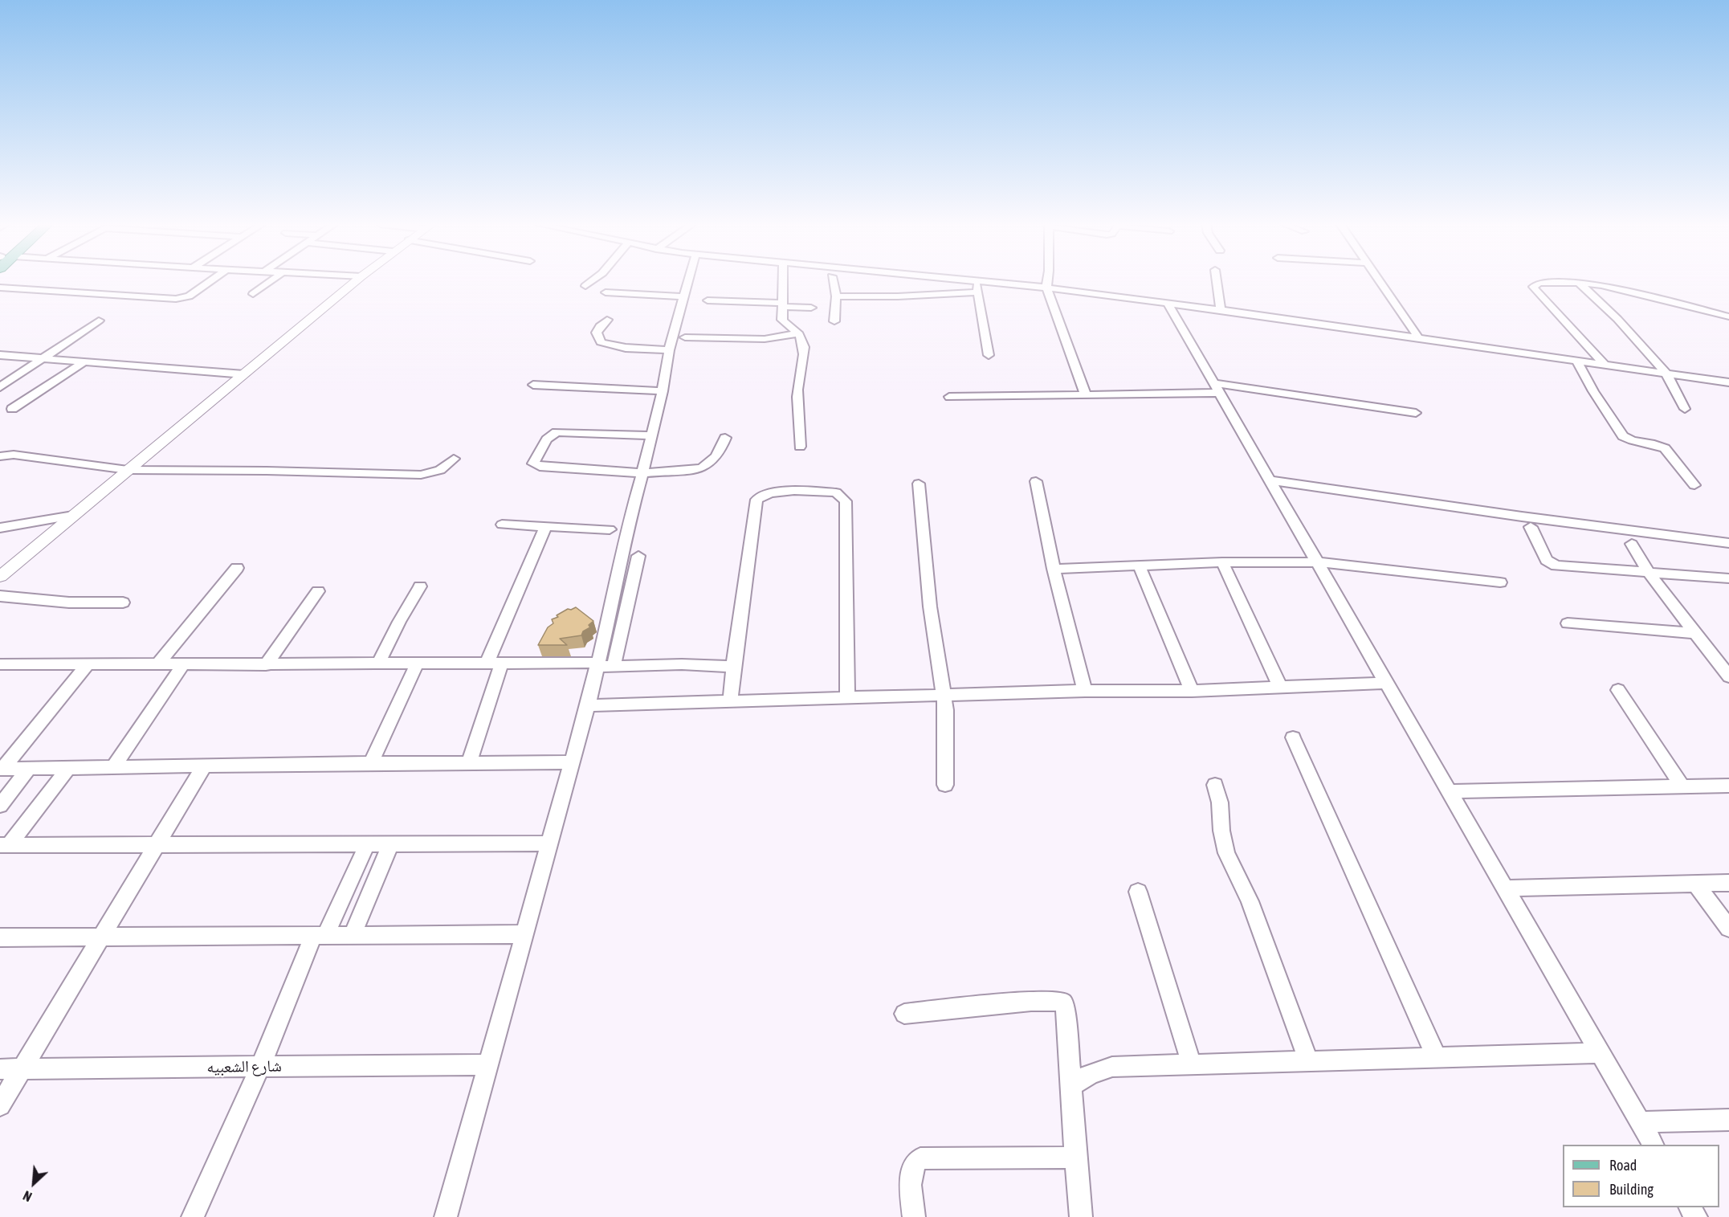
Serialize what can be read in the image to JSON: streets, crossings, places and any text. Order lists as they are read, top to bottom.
{
  "streets": {
    "street": ["شارع الشعبيه"]
  },
  "legend": ["Road", "Building"],
  "north": "bottom left"
}
